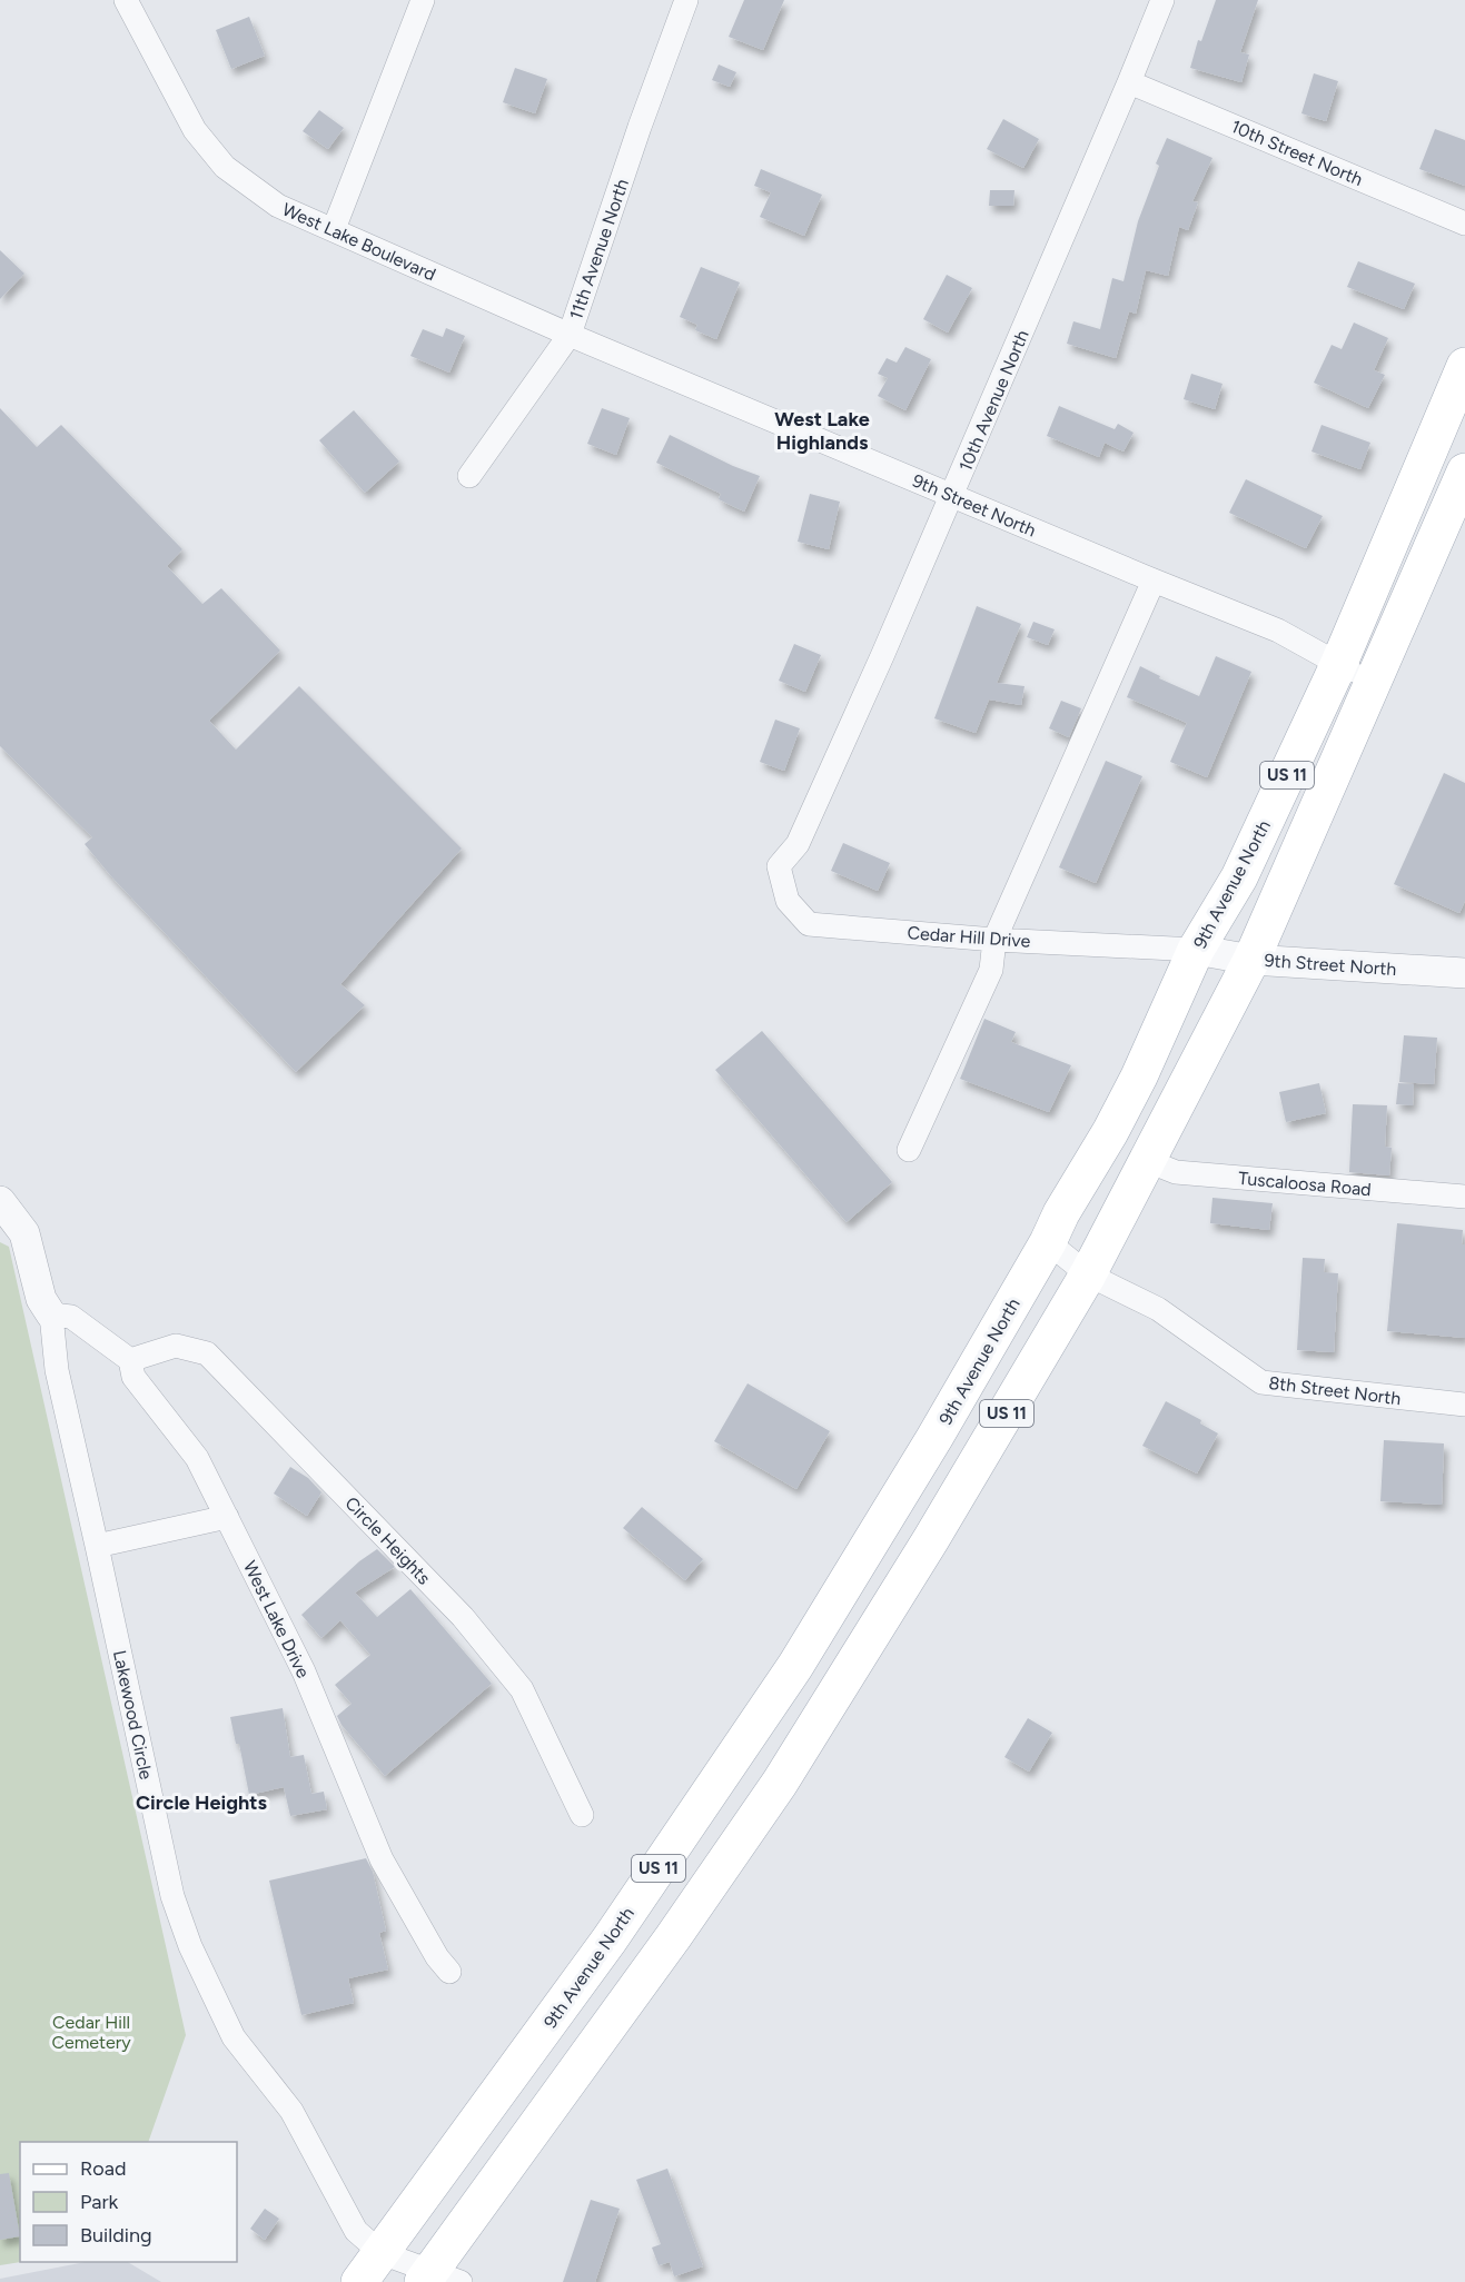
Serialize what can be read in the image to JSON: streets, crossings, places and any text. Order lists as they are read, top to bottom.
{
  "streets": {
    "main road": ["US 11", "9th Avenue North"],
    "street": [
      "10th Street North",
      "West Lake Boulevard",
      "11th Avenue North",
      "10th Avenue North",
      "9th Street North",
      "Cedar Hill Drive",
      "Tuscaloosa Road",
      "8th Street North",
      "Circle Heights",
      "West Lake Drive",
      "Lakewood Circle"
    ]
  },
  "crossings": [
    ["10th Street North", "10th Avenue North"],
    ["West Lake Boulevard", "11th Avenue North"],
    ["West Lake Boulevard", "9th Street North"],
    ["11th Avenue North", "9th Street North"],
    ["10th Avenue North", "9th Street North"],
    ["10th Avenue North", "Cedar Hill Drive"],
    ["9th Street North", "US 11"],
    ["9th Street North", "9th Avenue North"],
    ["9th Street North", "Cedar Hill Drive"],
    ["US 11", "Tuscaloosa Road"],
    ["US 11", "8th Street North"],
    ["9th Avenue North", "Cedar Hill Drive"],
    ["9th Avenue North", "8th Street North"],
    ["9th Avenue North", "Lakewood Circle"],
    ["Circle Heights", "West Lake Drive"],
    ["West Lake Drive", "Lakewood Circle"]
  ],
  "districts": ["West Lake Highlands", "Circle Heights"],
  "parks": ["Cedar Hill Cemetery"],
  "legend": ["Road", "Park", "Building"]
}
